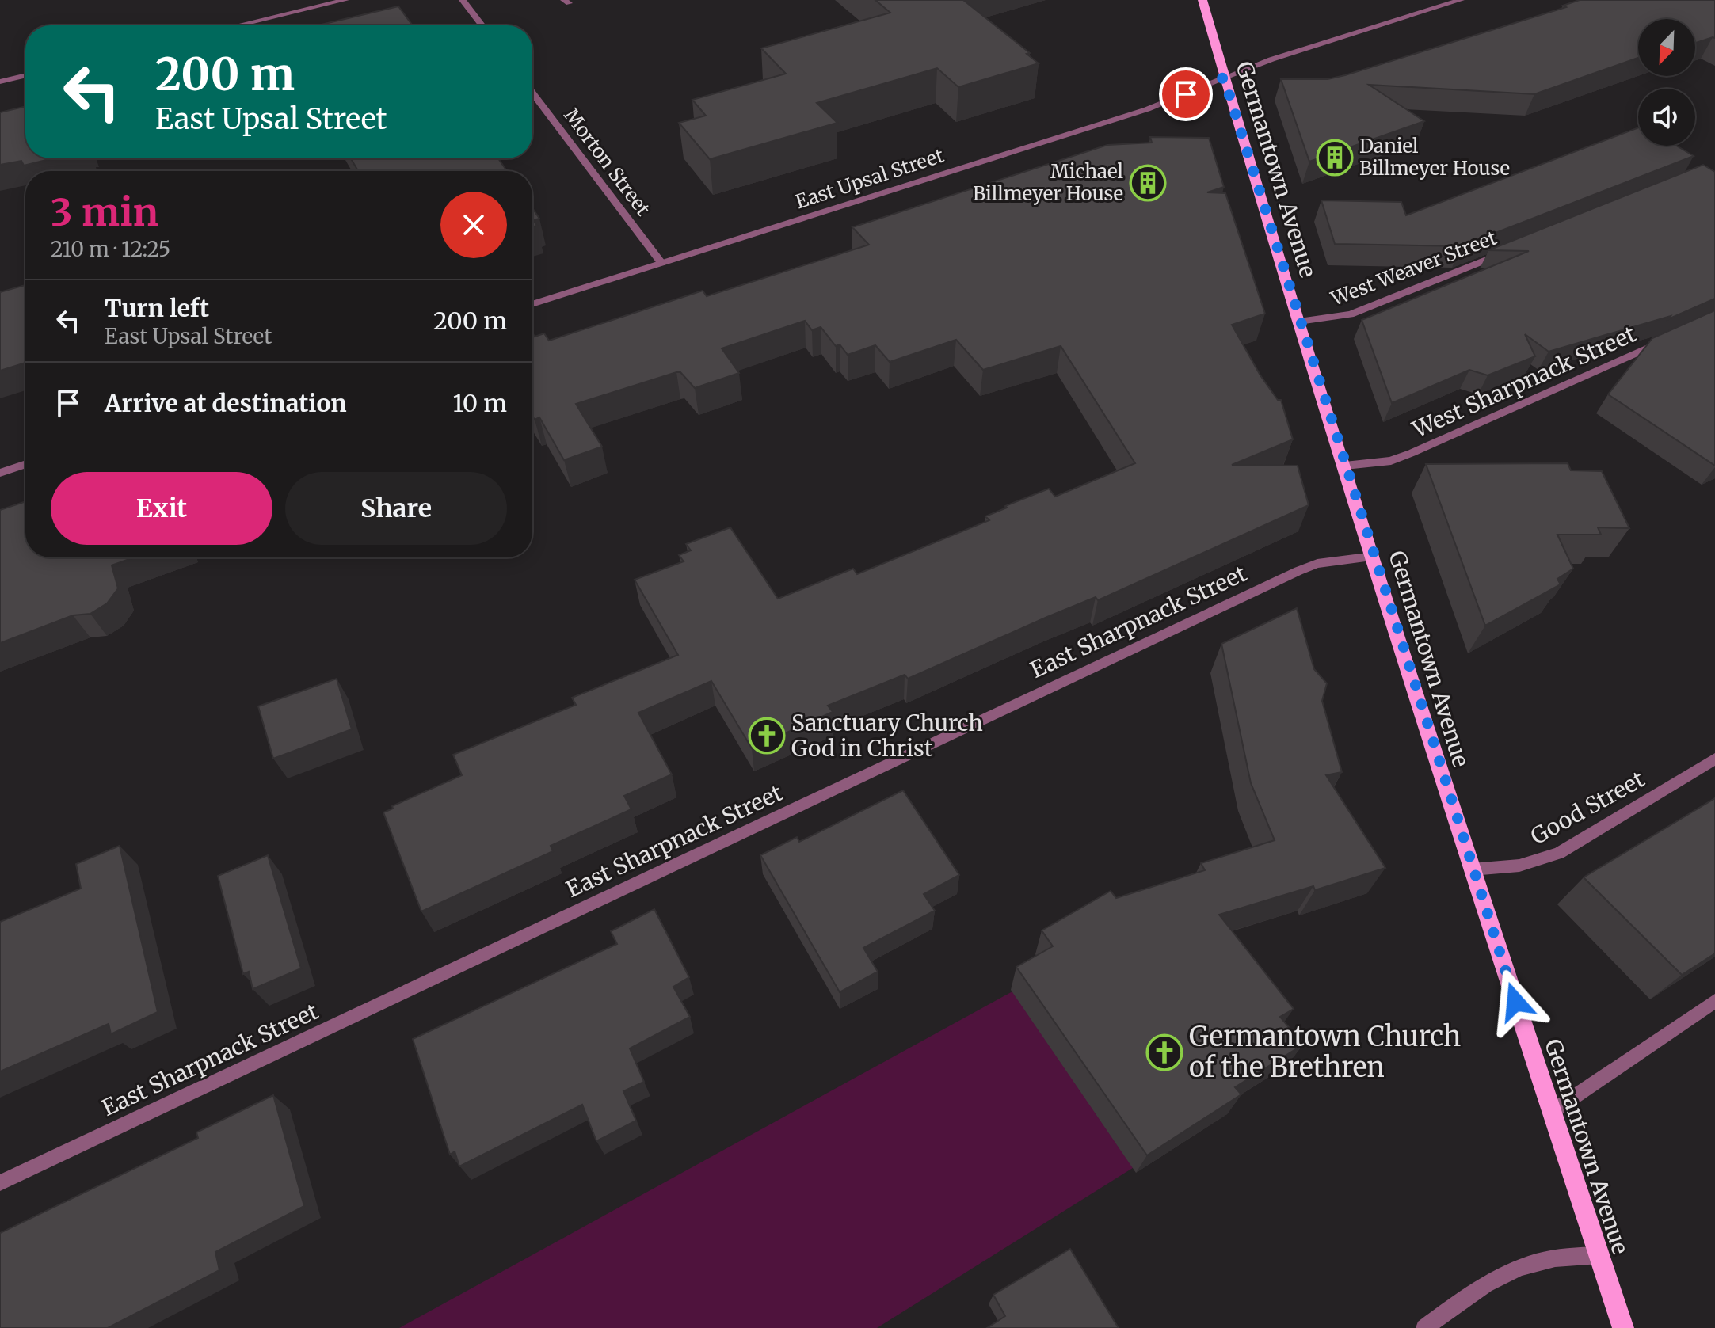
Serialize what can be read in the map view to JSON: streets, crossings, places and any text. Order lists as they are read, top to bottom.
{
  "streets": {
    "main road": ["Germantown Avenue"],
    "street": [
      "Morton Street",
      "East Upsal Street",
      "West Weaver Street",
      "West Sharpnack Street",
      "East Sharpnack Street",
      "Good Street"
    ]
  },
  "crossings": [
    ["Morton Street", "East Upsal Street"],
    ["Germantown Avenue", "East Upsal Street"],
    ["Germantown Avenue", "West Weaver Street"],
    ["Germantown Avenue", "West Sharpnack Street"],
    ["Germantown Avenue", "East Sharpnack Street"],
    ["Germantown Avenue", "Good Street"]
  ],
  "places": {
    "building": ["Daniel Billmeyer House", "Michael Billmeyer House"],
    "church": ["Sanctuary Church God in Christ", "Germantown Church of the Brethren"]
  },
  "north": "bottom left",
  "page": {
    "turn": ["200 m", "East Upsal Street"],
    "heading": ["3 min", "210 m · 12:25"],
    "list": [
      {
        "name": "Turn left",
        "note": "East Upsal Street",
        "value": "200 m"
      },
      {
        "name": "Arrive at destination",
        "value": "10 m"
      }
    ],
    "buttons": ["Exit", "Share"]
  }
}
